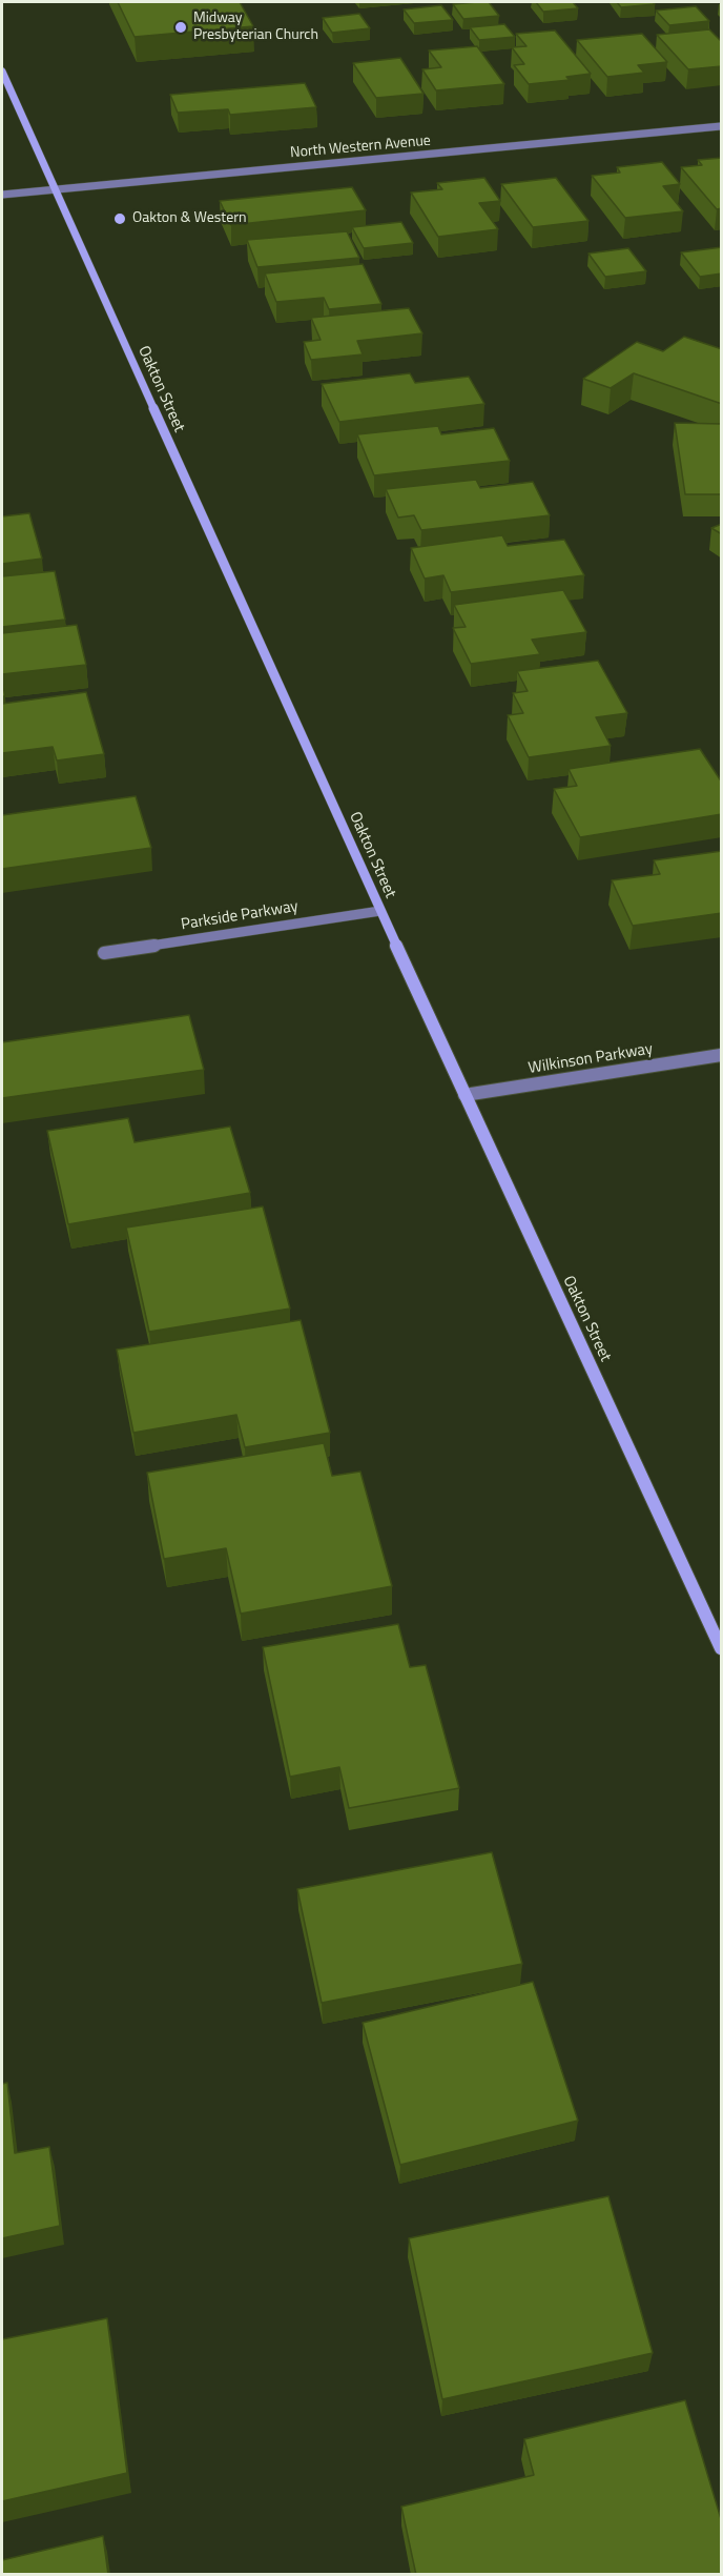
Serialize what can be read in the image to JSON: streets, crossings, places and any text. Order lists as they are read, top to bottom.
{
  "streets": {
    "main road": ["Oakton Street"],
    "street": ["North Western Avenue", "Parkside Parkway", "Wilkinson Parkway"]
  },
  "crossings": [
    ["North Western Avenue", "Oakton Street"],
    ["Oakton Street", "Parkside Parkway"],
    ["Oakton Street", "Wilkinson Parkway"]
  ],
  "places": ["Midway Presbyterian Church", "Oakton & Western"]
}
